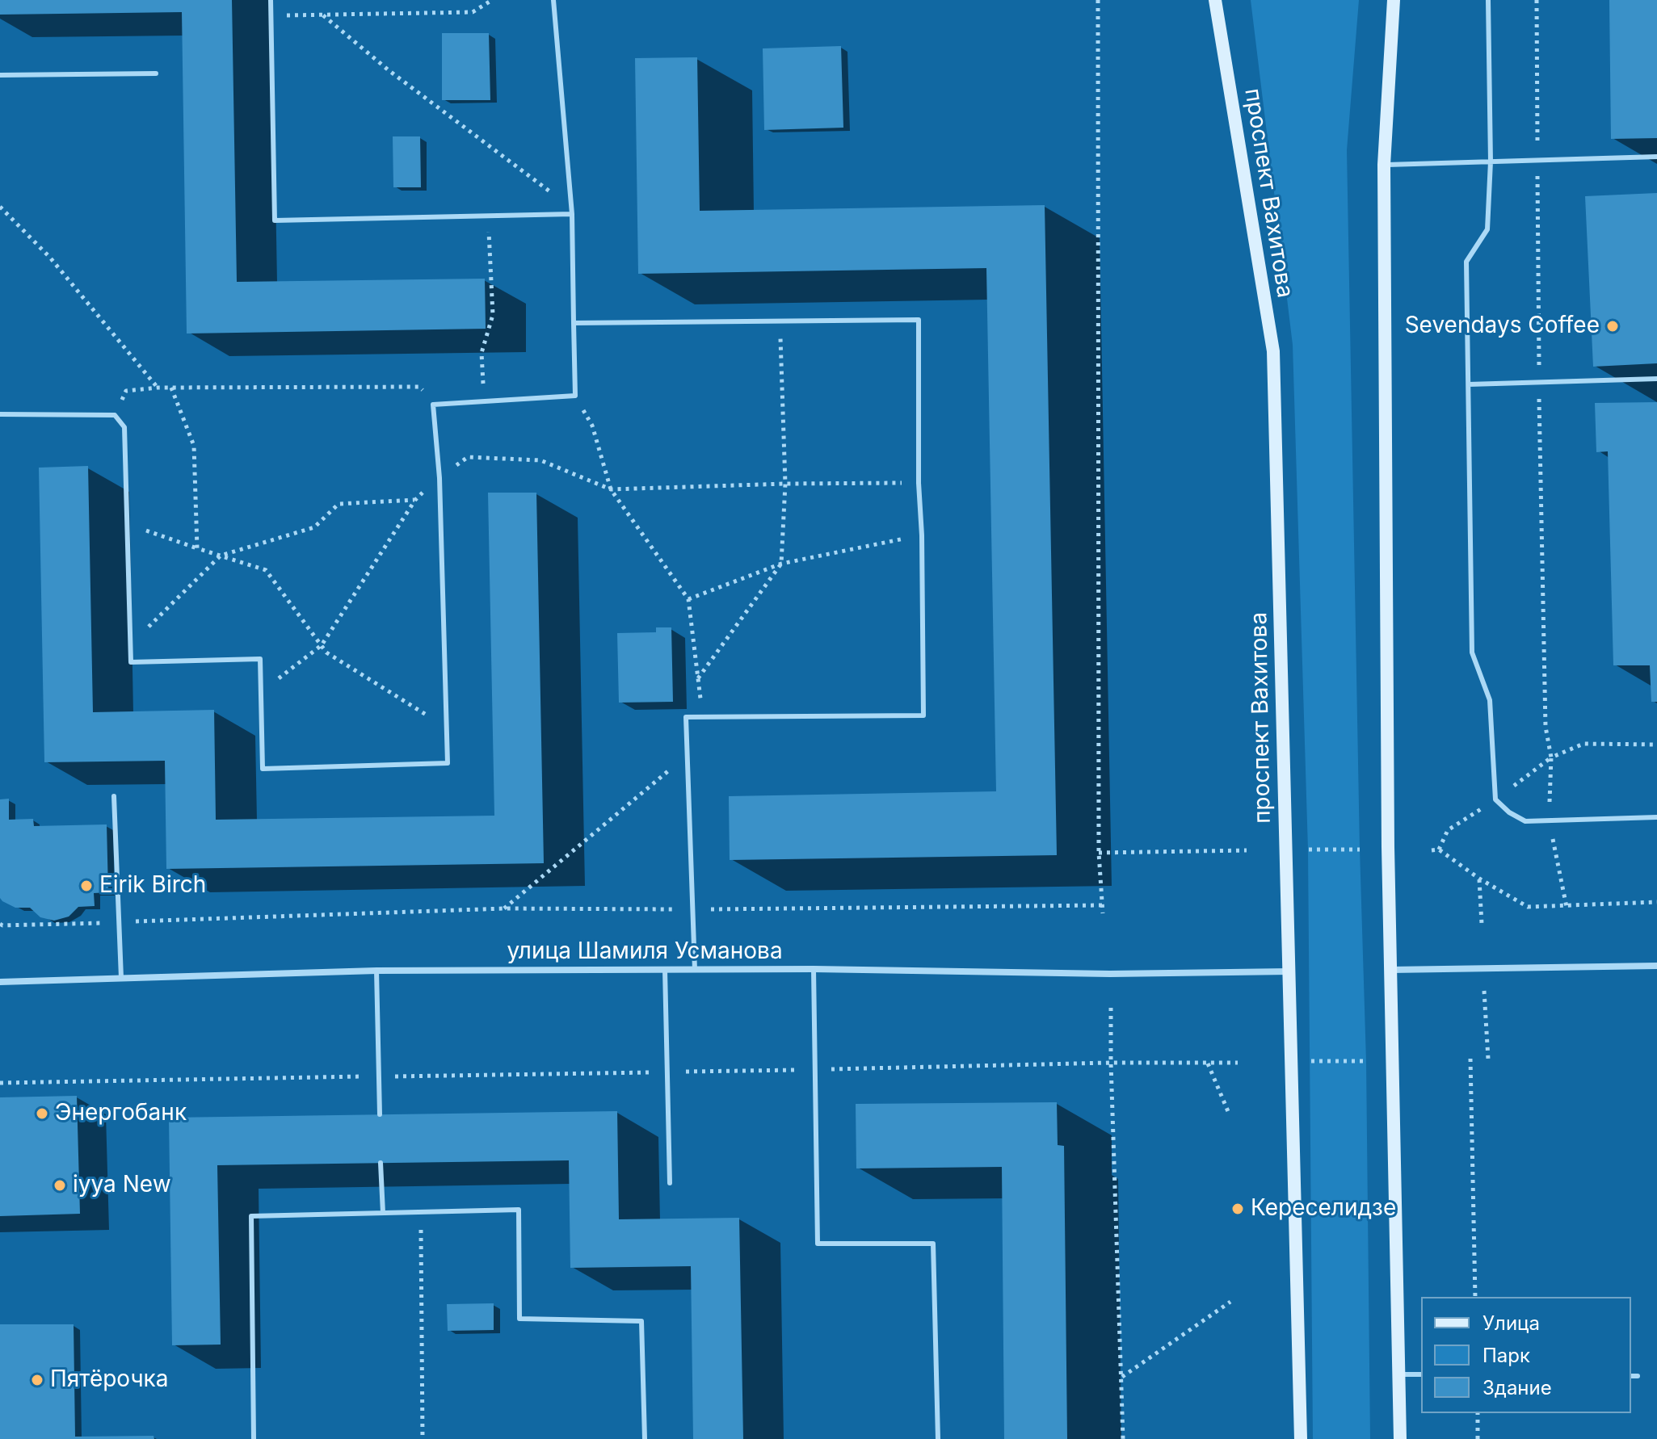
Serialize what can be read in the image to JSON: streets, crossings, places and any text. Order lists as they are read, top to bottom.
{
  "streets": {
    "main road": ["проспект Вахитова"],
    "street": ["улица Шамиля Усманова"]
  },
  "crossings": [
    ["проспект Вахитова", "улица Шамиля Усманова"]
  ],
  "places": [
    "Sevendays Coffee",
    "Eirik Birch",
    "Энергобанк",
    "iyya New",
    "Кереселидзе",
    "Пятёрочка"
  ],
  "legend": ["Улица", "Парк", "Здание"]
}
